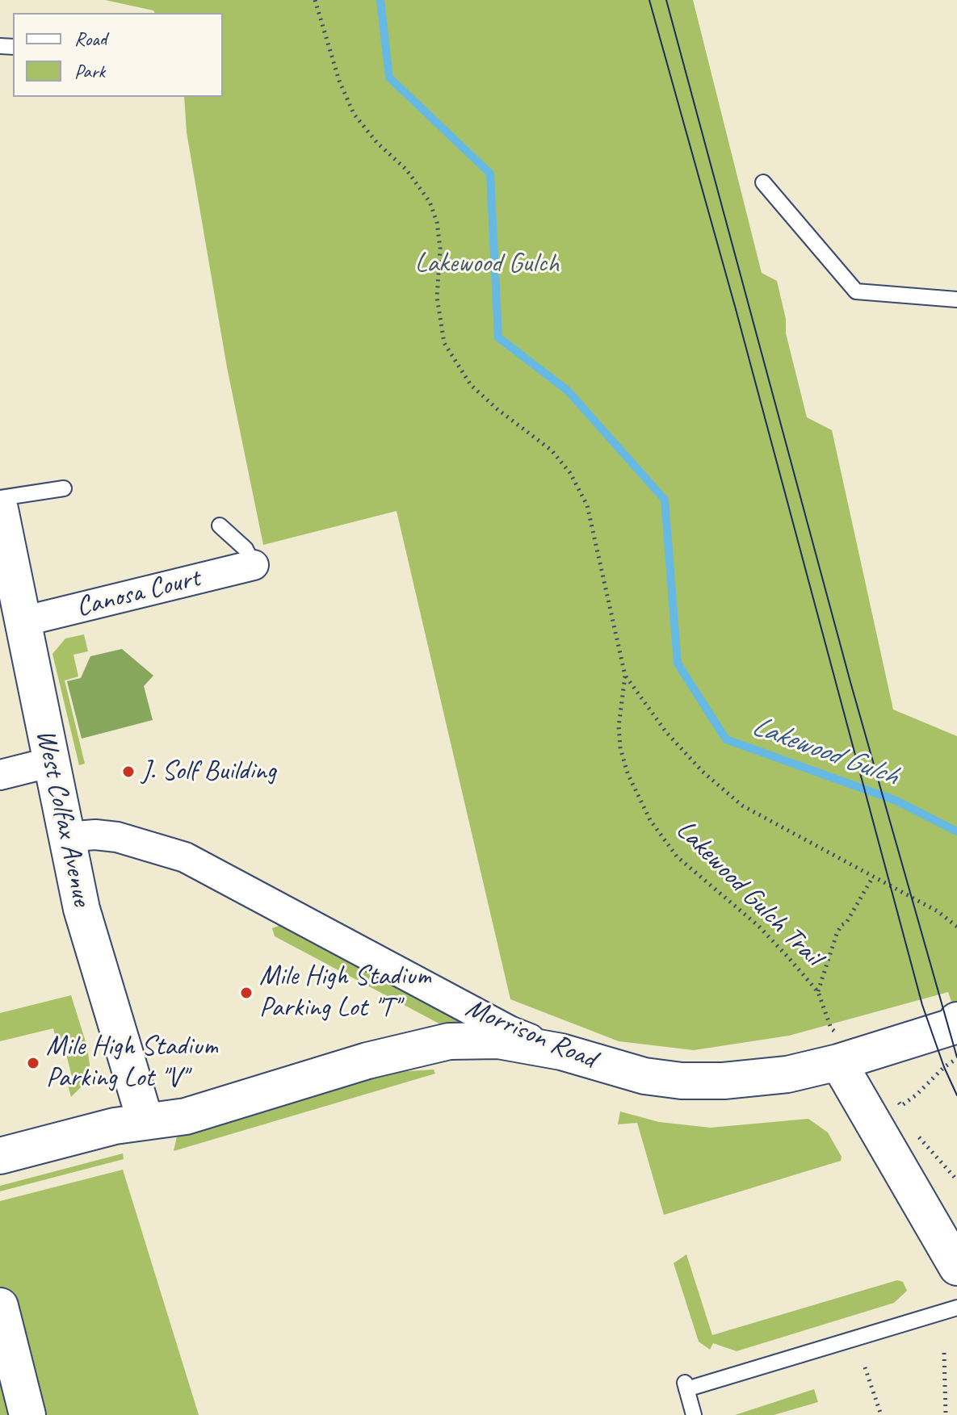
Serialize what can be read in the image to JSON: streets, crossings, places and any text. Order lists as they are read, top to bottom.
{
  "streets": {
    "street": ["Canosa Court", "West Colfax Avenue", "Morrison Road"],
    "path": ["Lakewood Gulch Trail"]
  },
  "crossings": [
    ["Canosa Court", "West Colfax Avenue"],
    ["West Colfax Avenue", "Morrison Road"]
  ],
  "water": ["Lakewood Gulch"],
  "parks": ["Lakewood Gulch"],
  "places": ["J. Solf Building", "Mile High Stadium Parking Lot \"T\"", "Mile High Stadium Parking Lot \"V\""],
  "legend": ["Road", "Park"]
}
